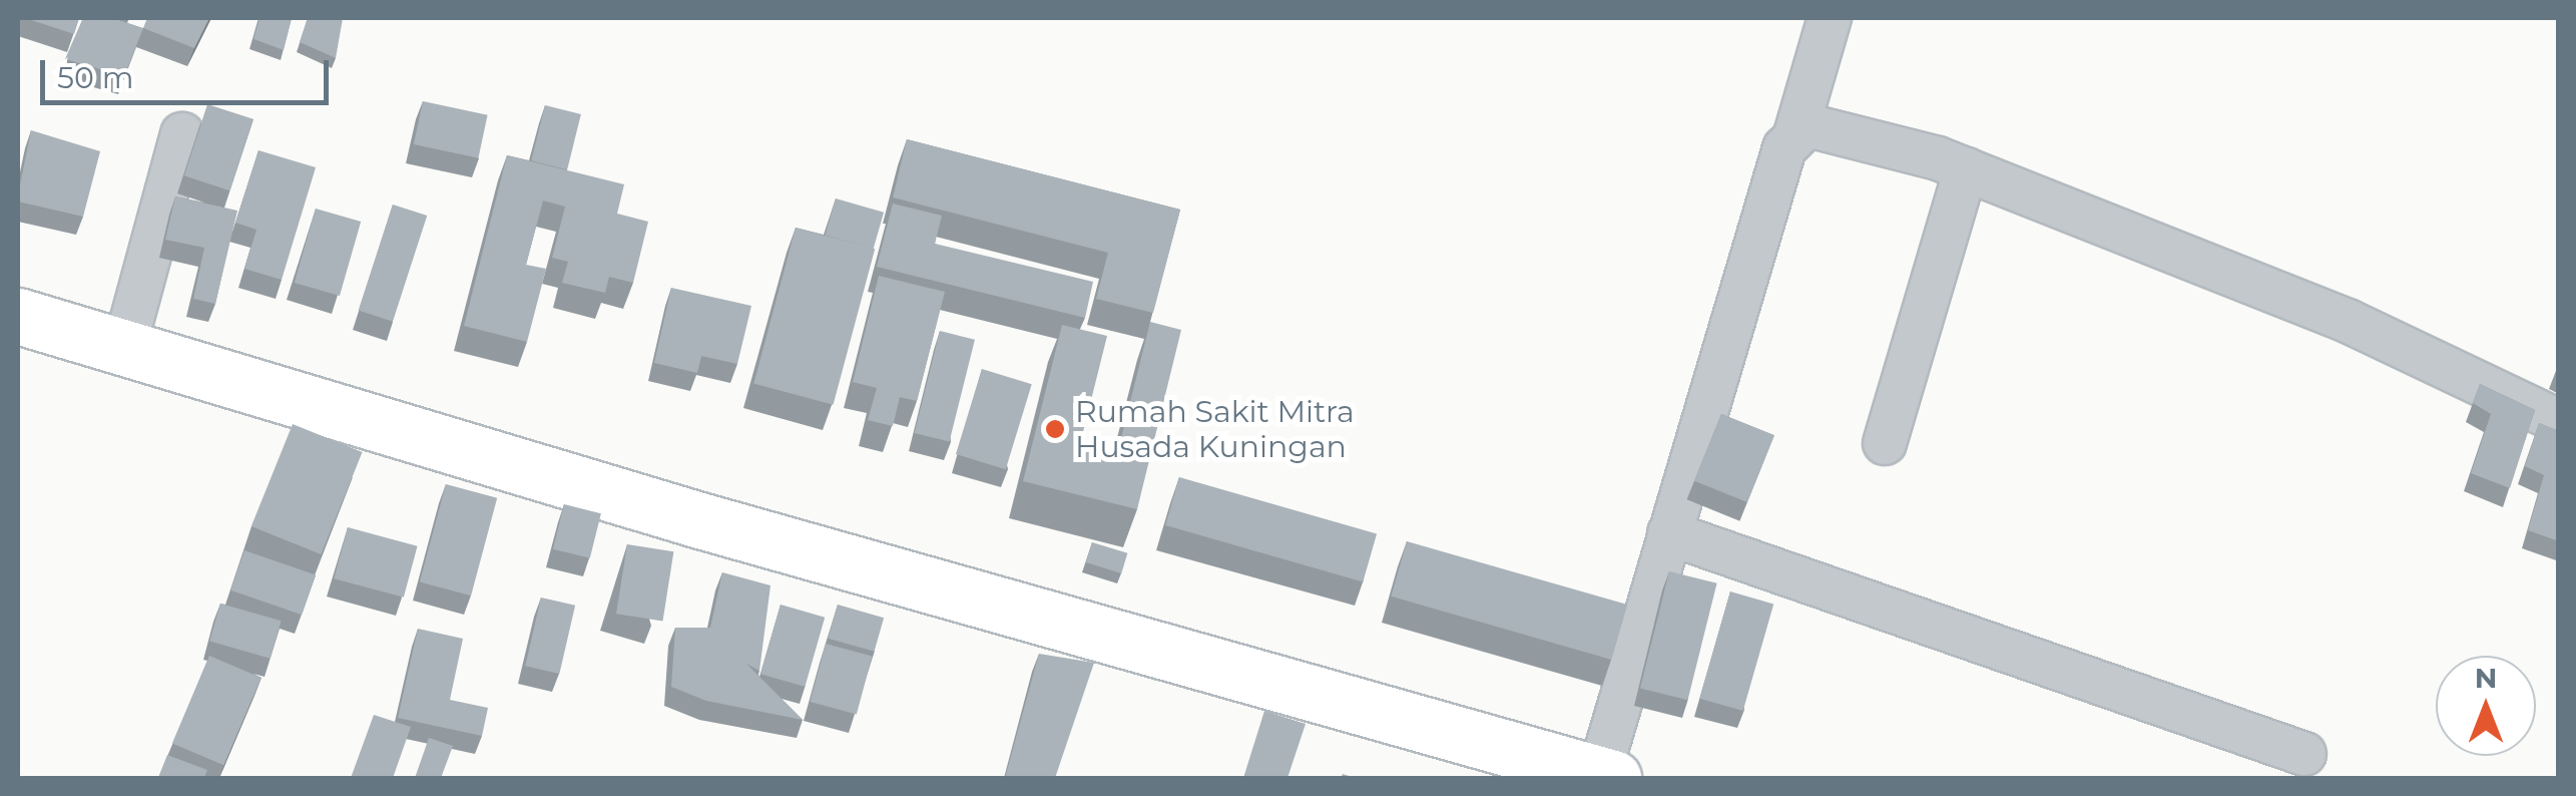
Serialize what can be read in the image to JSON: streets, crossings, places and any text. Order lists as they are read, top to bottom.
{
  "places": ["Rumah Sakit Mitra Husada Kuningan"],
  "scale_bar": "50 m",
  "north": "top"
}
